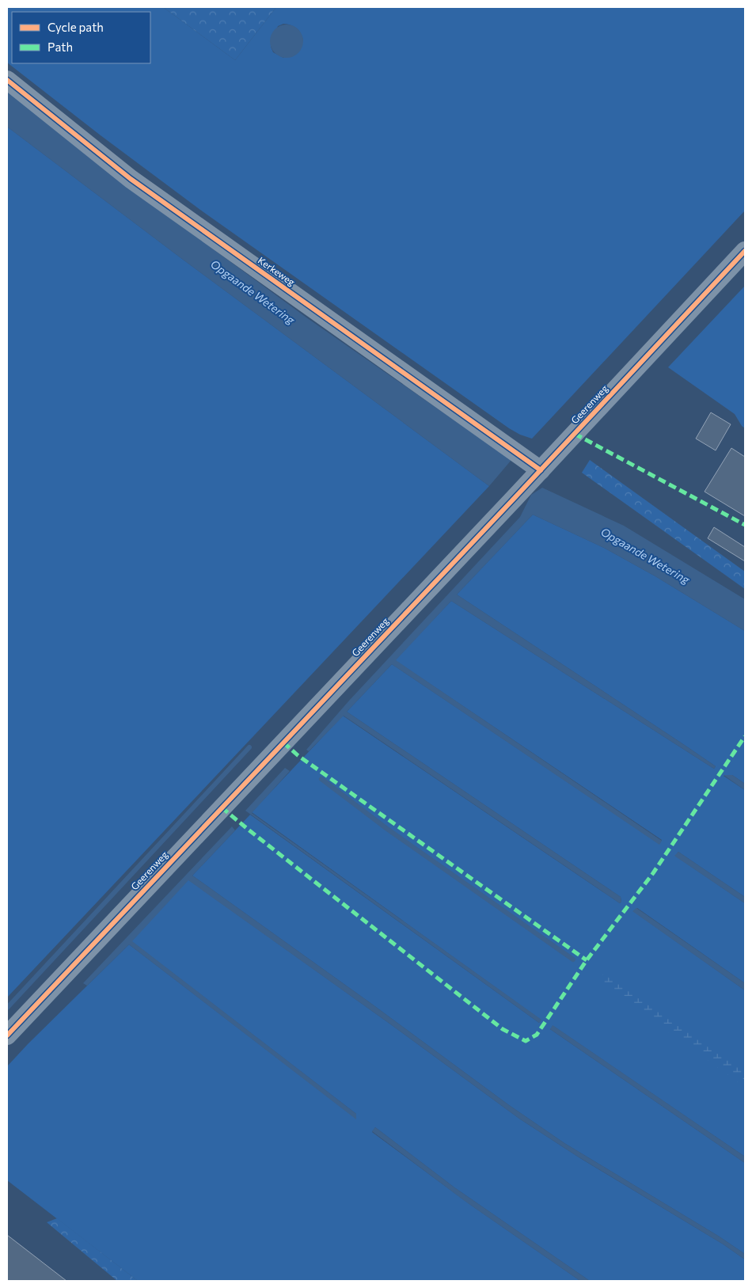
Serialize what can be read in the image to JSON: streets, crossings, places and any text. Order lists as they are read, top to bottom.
{
  "streets": {
    "street": ["Kerkeweg", "Geerenweg"]
  },
  "crossings": [
    ["Kerkeweg", "Geerenweg"]
  ],
  "water": ["Opgaande Wetering"],
  "legend": ["Cycle path", "Path"]
}
